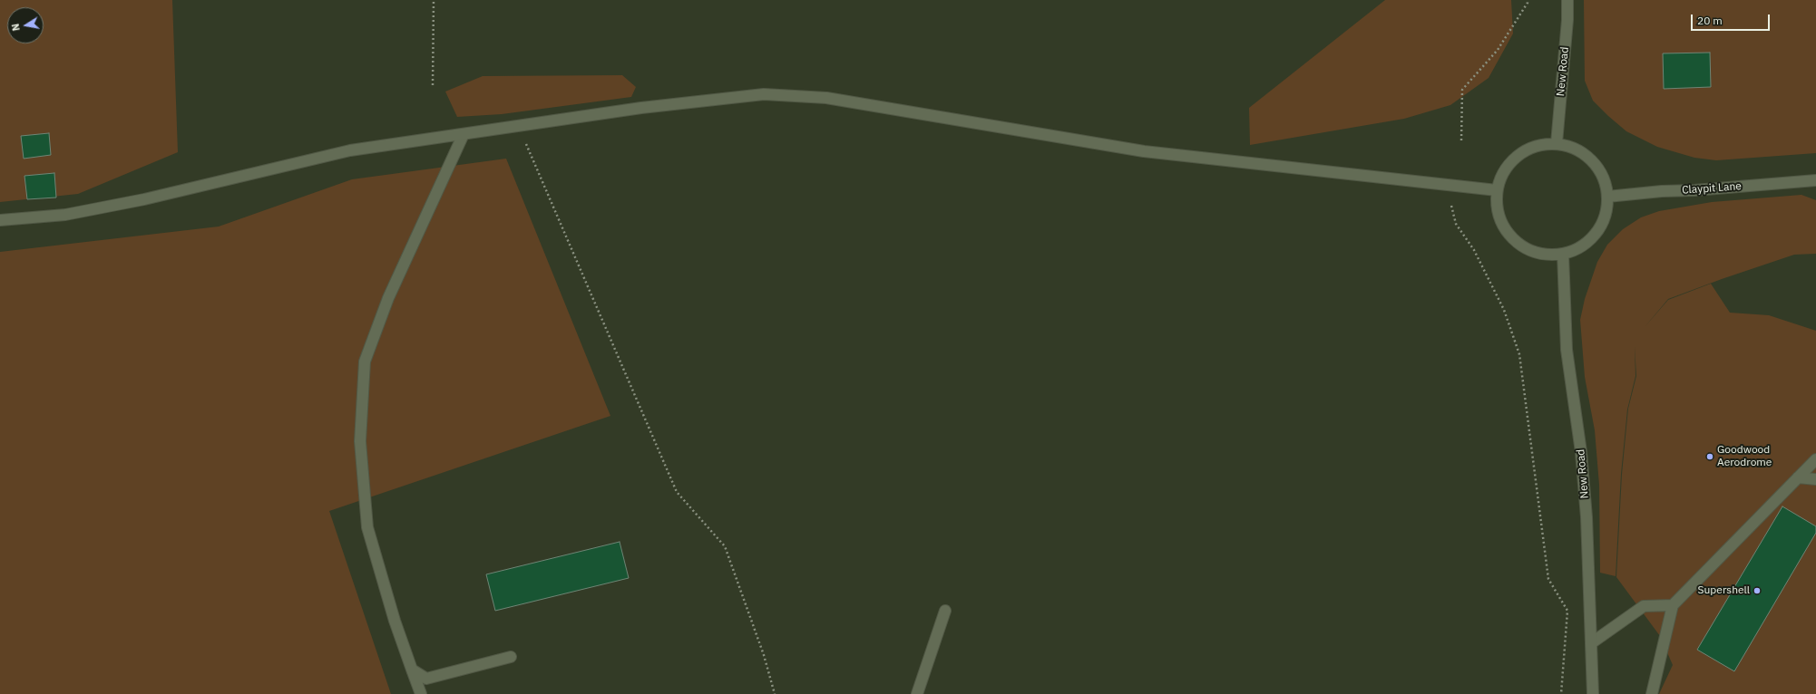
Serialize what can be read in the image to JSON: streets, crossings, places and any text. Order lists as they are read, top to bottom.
{
  "streets": {
    "street": ["New Road", "Claypit Lane"]
  },
  "crossings": [
    ["New Road", "Claypit Lane"]
  ],
  "places": ["Goodwood Aerodrome", "Supershell"],
  "scale_bar": "20 m",
  "north": "left"
}
